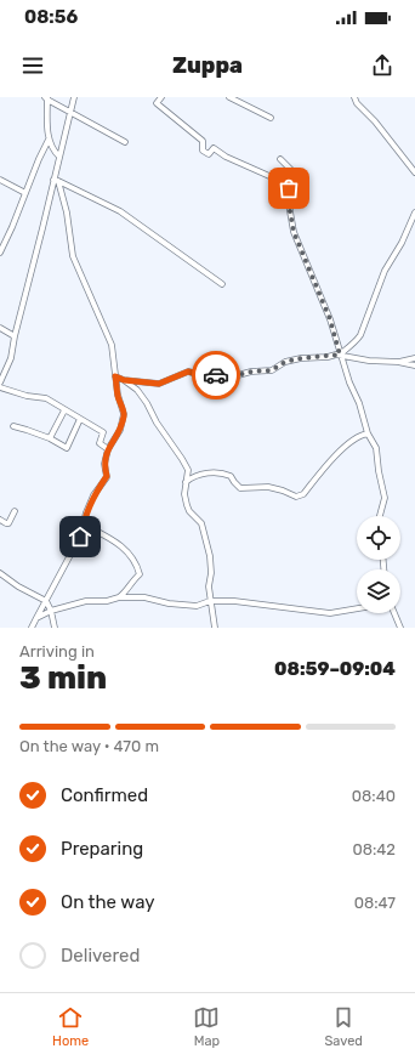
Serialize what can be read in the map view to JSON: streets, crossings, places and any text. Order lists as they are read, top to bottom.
{
  "page": {
    "status": "08:56",
    "header": "Zuppa",
    "heading": ["3 min", "Arriving in", "08:59–09:04"],
    "bar": "On the way · 470 m",
    "list": [
      ["Confirmed", "08:40"],
      ["Preparing", "08:42"],
      ["On the way", "08:47"],
      "Delivered"
    ],
    "tabs": ["Home", "Map", "Saved"]
  }
}
